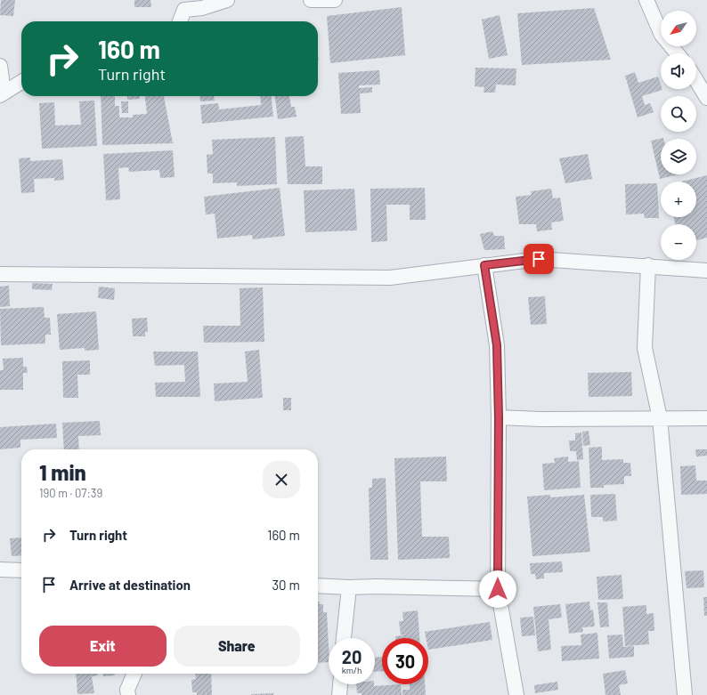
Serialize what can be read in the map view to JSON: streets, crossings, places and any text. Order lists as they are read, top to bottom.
{
  "north": "bottom left",
  "page": {
    "map_buttons": ["+", "−"],
    "turn": ["160 m", "Turn right"],
    "heading": ["1 min", "190 m · 07:39"],
    "list": [
      {
        "name": "Turn right",
        "value": "160 m"
      },
      {
        "name": "Arrive at destination",
        "value": "30 m"
      }
    ],
    "buttons": ["Exit", "Share"],
    "speed": "20 km/h",
    "limit": "30"
  }
}
